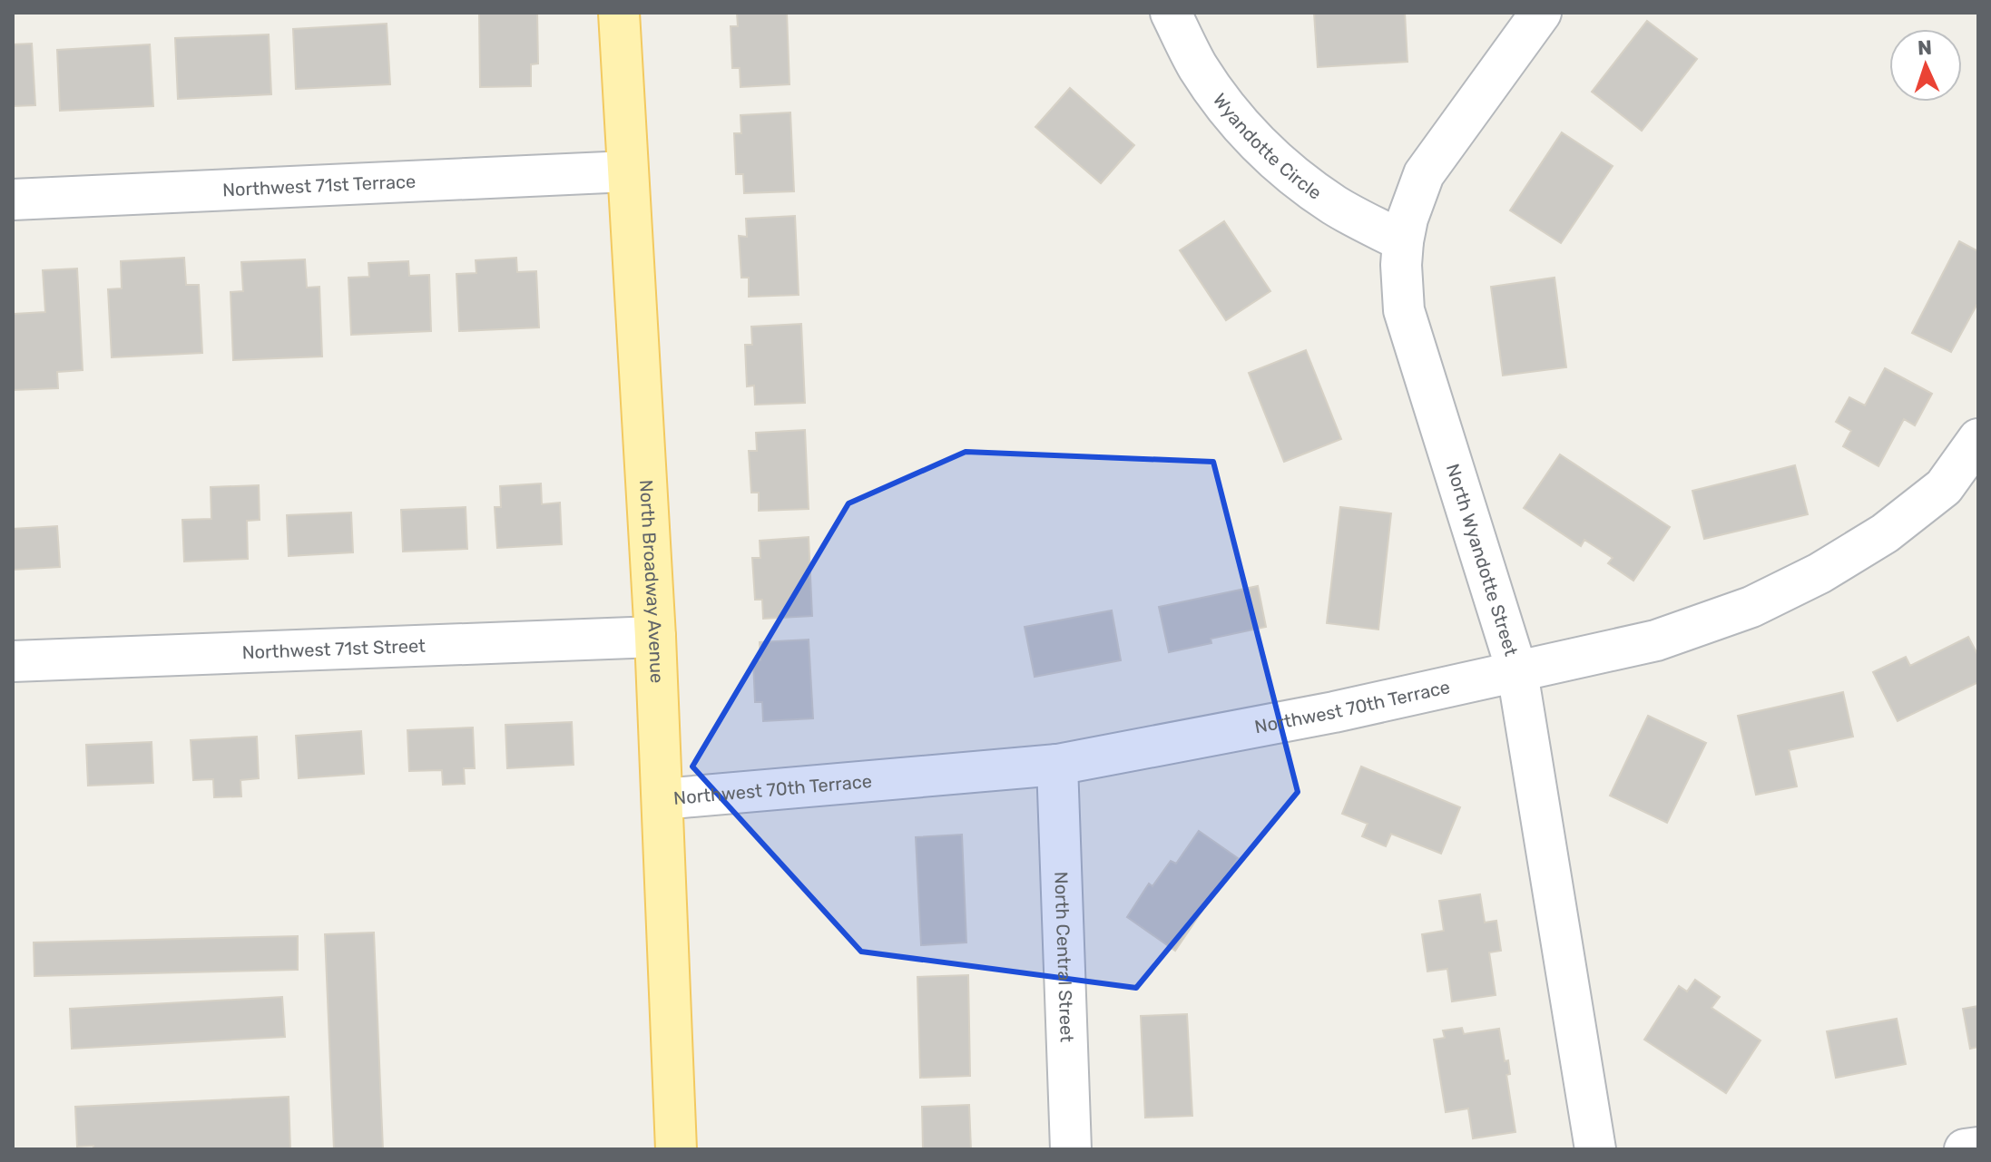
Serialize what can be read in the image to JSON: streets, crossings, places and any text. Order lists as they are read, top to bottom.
{
  "streets": {
    "main road": ["North Broadway Avenue"],
    "street": [
      "Wyandotte Circle",
      "Northwest 71st Terrace",
      "North Wyandotte Street",
      "Northwest 71st Street",
      "Northwest 70th Terrace",
      "North Central Street"
    ]
  },
  "crossings": [
    ["Wyandotte Circle", "North Wyandotte Street"],
    ["Northwest 71st Terrace", "North Broadway Avenue"],
    ["North Wyandotte Street", "Northwest 70th Terrace"],
    ["North Broadway Avenue", "Northwest 71st Street"],
    ["North Broadway Avenue", "Northwest 70th Terrace"],
    ["Northwest 70th Terrace", "North Central Street"]
  ],
  "north": "top"
}
